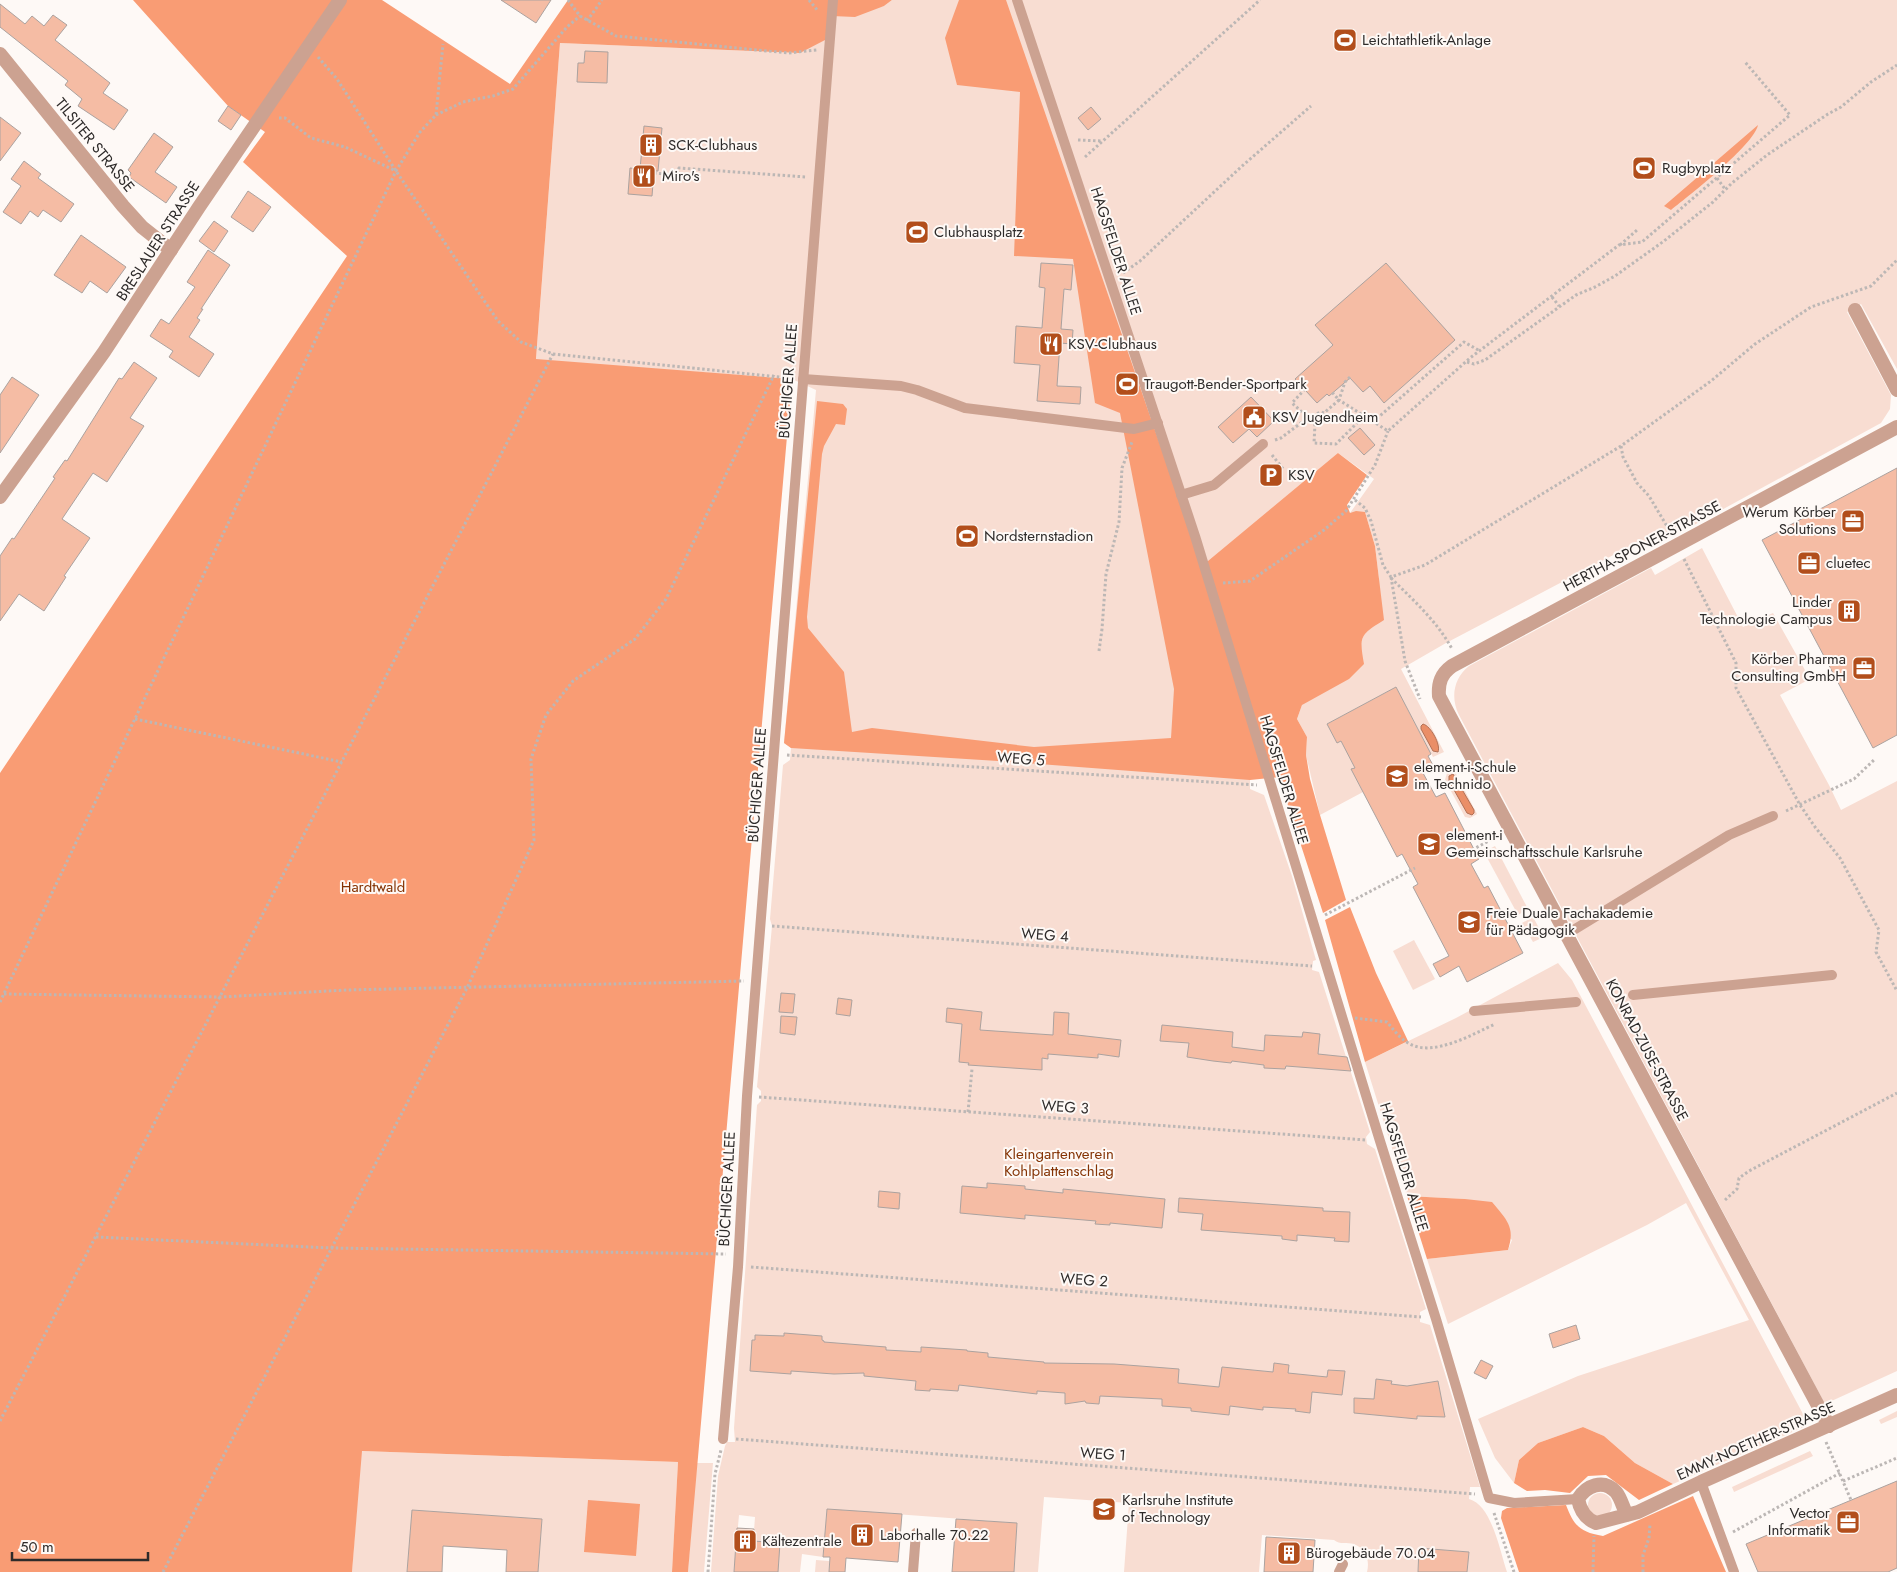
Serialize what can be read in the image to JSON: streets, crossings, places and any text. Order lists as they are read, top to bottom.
{
  "streets": {
    "street": [
      "TILSITER STRASSE",
      "BRESLAUER STRASSE",
      "HERTHA-SPONER-STRASSE",
      "KONRAD-ZUSE-STRASSE",
      "EMMY-NOETHER-STRASSE"
    ],
    "lane": ["HAGSFELDER ALLEE", "BÜCHIGER ALLEE"],
    "path": [
      "WEG 5",
      "WEG 4",
      "WEG 3",
      "WEG 2",
      "WEG 1"
    ]
  },
  "crossings": [
    ["TILSITER STRASSE", "BRESLAUER STRASSE"],
    ["HAGSFELDER ALLEE", "WEG 4"],
    ["BÜCHIGER ALLEE", "WEG 4"],
    ["HERTHA-SPONER-STRASSE", "KONRAD-ZUSE-STRASSE"],
    ["KONRAD-ZUSE-STRASSE", "EMMY-NOETHER-STRASSE"]
  ],
  "parks": ["Hardtwald", "Kleingartenverein Kohlplattenschlag"],
  "places": {
    "sports": [
      "Leichtathletik-Anlage",
      "Rugbyplatz",
      "Clubhausplatz",
      "Traugott-Bender-Sportpark",
      "Nordsternstadion"
    ],
    "building": [
      "SCK-Clubhaus",
      "Linder Technologie Campus",
      "Laborhalle 70.22",
      "Kältezentrale",
      "Bürogebäude 70.04"
    ],
    "restaurant": ["Miro's", "KSV-Clubhaus"],
    "public building": ["KSV Jugendheim"],
    "parking": ["KSV"],
    "office": [
      "Werum Körber Solutions",
      "cluetec",
      "Körber Pharma Consulting GmbH",
      "Vector Informatik"
    ],
    "school or university": [
      "element-i-Schule im Technido",
      "element-i Gemeinschaftsschule Karlsruhe",
      "Freie Duale Fachakademie für Pädagogik",
      "Karlsruhe Institute of Technology"
    ]
  },
  "scale_bar": "50 m"
}
